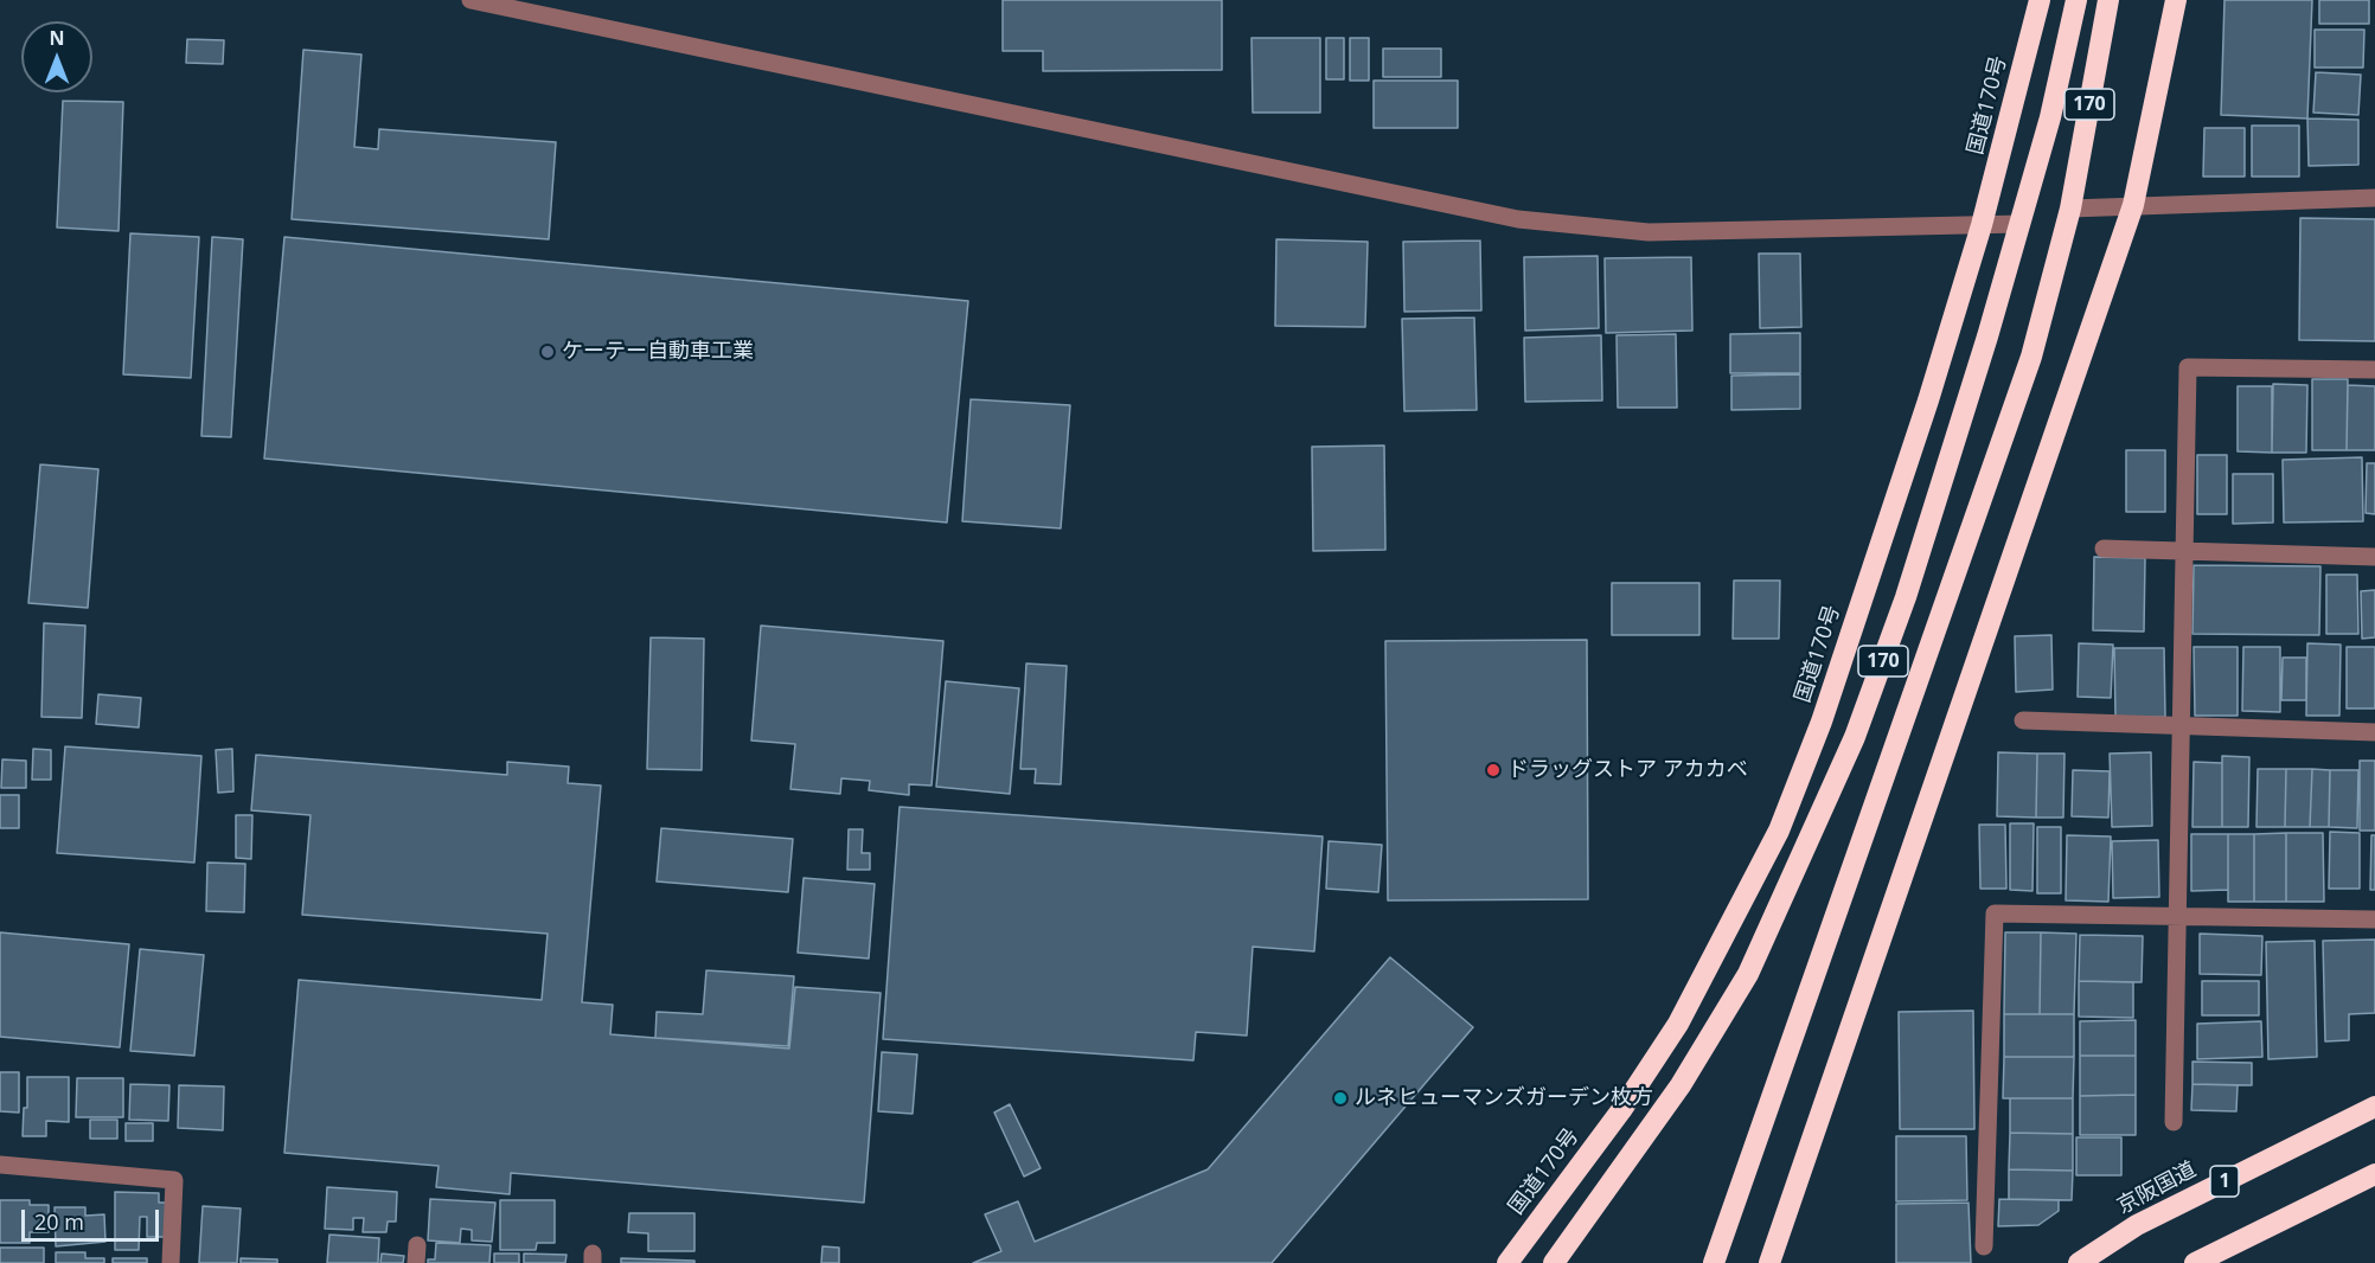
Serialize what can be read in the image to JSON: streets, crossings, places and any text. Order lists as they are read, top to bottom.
{
  "streets": {
    "highway": [
      "170",
      "国道170号",
      "1",
      "京阪国道"
    ]
  },
  "places": ["ケーテー自動車工業", "ドラッグストア アカカベ", "ルネヒューマンズガーデン枚方"],
  "scale_bar": "20 m",
  "north": "top"
}
